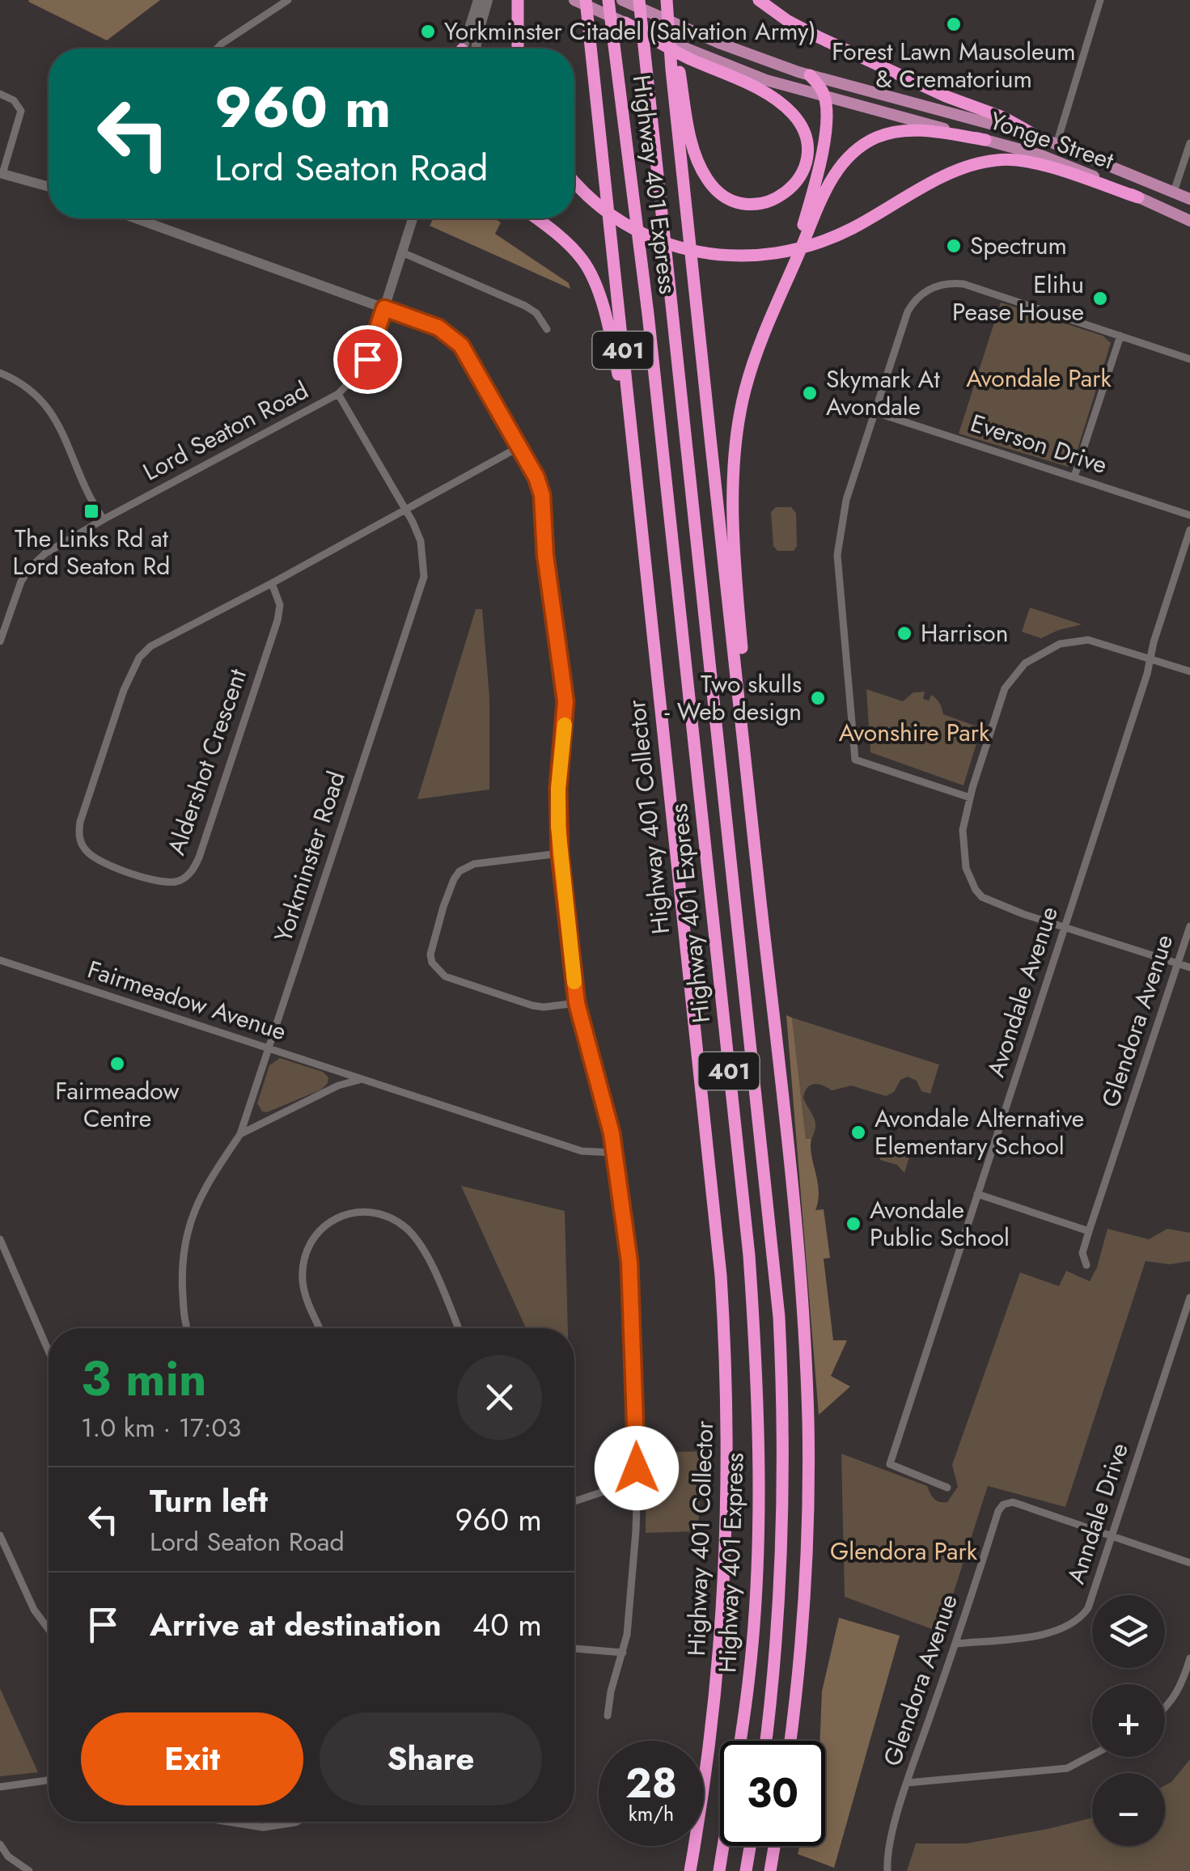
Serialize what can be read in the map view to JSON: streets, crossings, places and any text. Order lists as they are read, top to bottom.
{
  "streets": {
    "highway": ["Highway 401 Express", "401", "Highway 401 Collector"],
    "main road": ["Yonge Street"],
    "street": [
      "Lord Seaton Road",
      "Everson Drive",
      "Aldershot Crescent",
      "Yorkminster Road",
      "Avondale Avenue",
      "Fairmeadow Avenue",
      "Glendora Avenue",
      "Anndale Drive"
    ]
  },
  "crossings": [
    ["Lord Seaton Road", "Yorkminster Road"],
    ["Aldershot Crescent", "Yorkminster Road"],
    ["Yorkminster Road", "Fairmeadow Avenue"],
    ["Glendora Avenue", "Anndale Drive"]
  ],
  "parks": ["Avondale Park", "Avonshire Park", "Glendora Park"],
  "places": {
    "other": [
      "Forest Lawn Mausoleum & Crematorium",
      "Yorkminster Citadel (Salvation Army)",
      "Spectrum",
      "Elihu Pease House",
      "Skymark At Avondale",
      "Harrison",
      "Two skulls - Web design",
      "Fairmeadow Centre",
      "Avondale Alternative Elementary School",
      "Avondale Public School"
    ],
    "transit": ["The Links Rd at Lord Seaton Rd"]
  },
  "page": {
    "turn": ["960 m", "Lord Seaton Road"],
    "heading": ["3 min", "1.0 km · 17:03"],
    "list": [
      {
        "name": "Turn left",
        "note": "Lord Seaton Road",
        "value": "960 m"
      },
      {
        "name": "Arrive at destination",
        "value": "40 m"
      }
    ],
    "map_buttons": ["+", "−"],
    "buttons": ["Exit", "Share"],
    "speed": "28 km/h",
    "limit": "30"
  }
}
